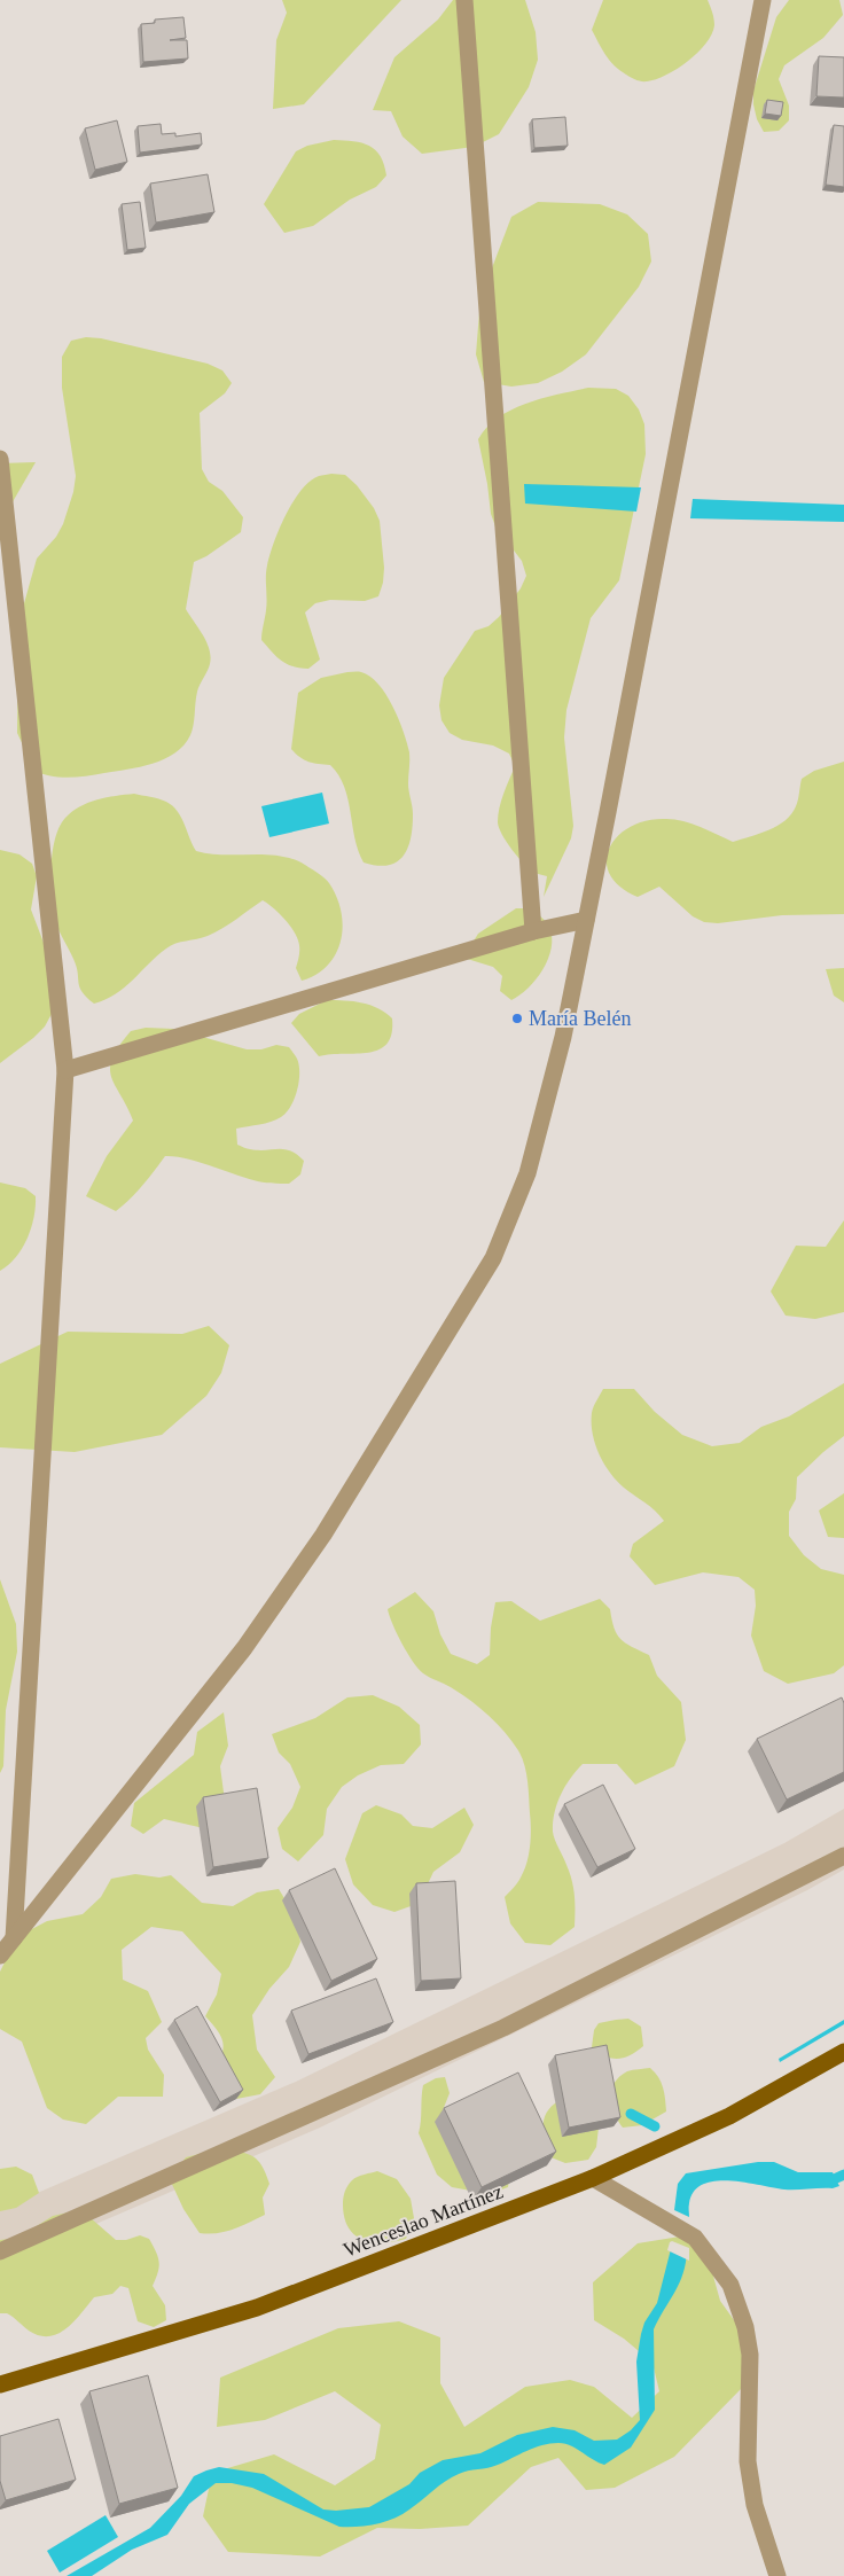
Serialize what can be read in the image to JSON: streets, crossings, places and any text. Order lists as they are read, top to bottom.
{
  "streets": {
    "main road": ["Wenceslao Martínez"]
  },
  "places": ["María Belén"]
}
